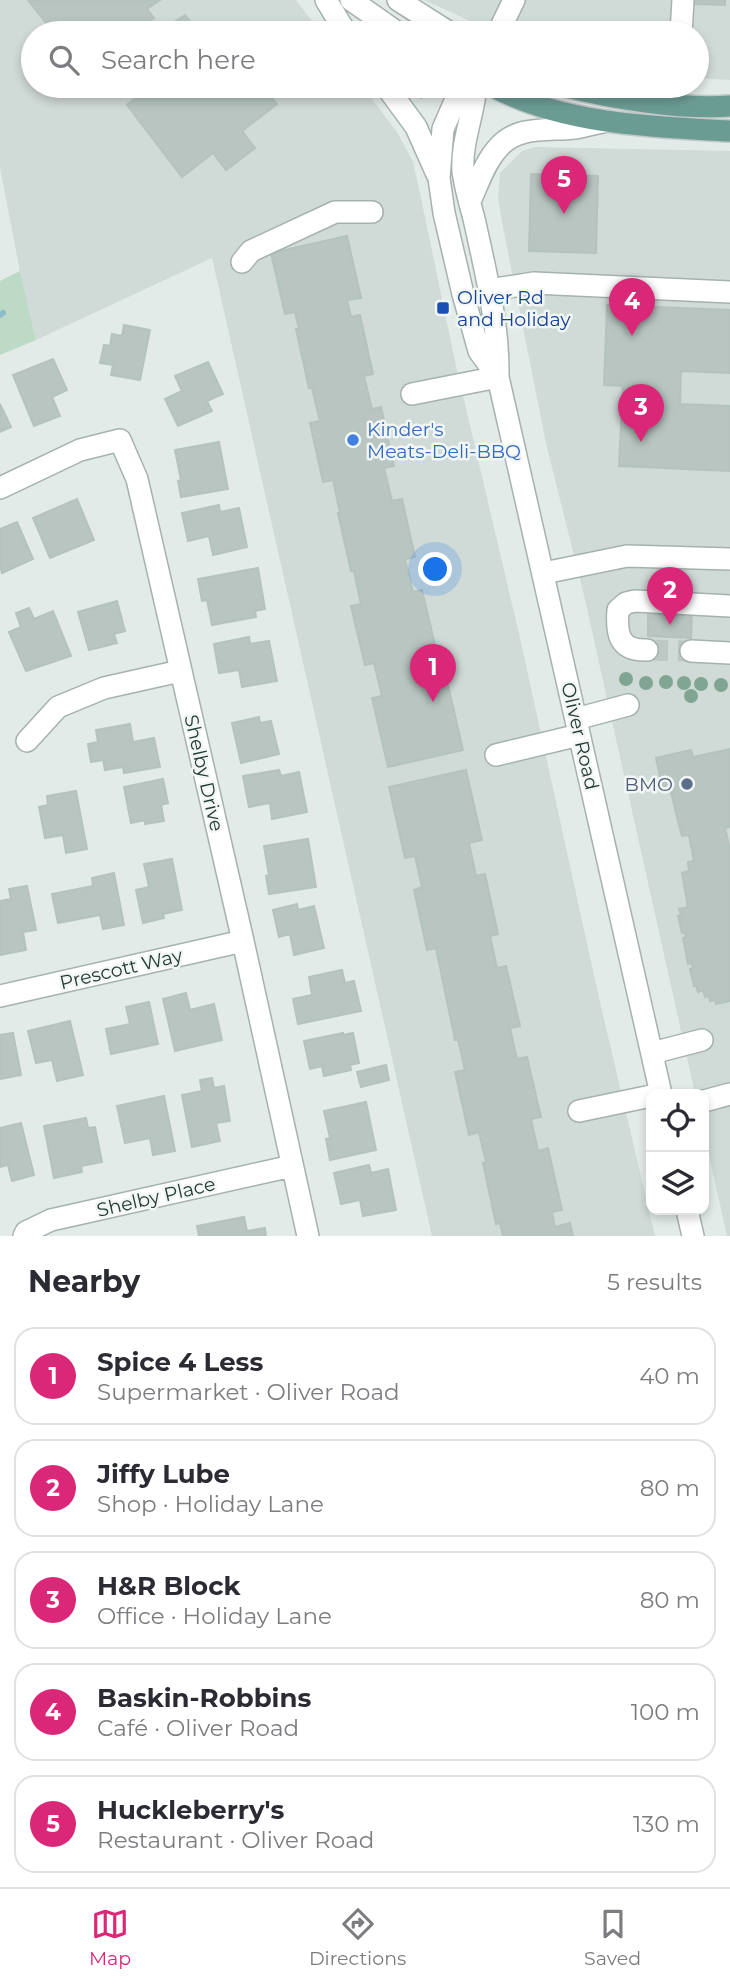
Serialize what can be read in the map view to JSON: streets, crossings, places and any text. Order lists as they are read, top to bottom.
{
  "streets": {
    "street": [
      "Oliver Road",
      "Shelby Drive",
      "Prescott Way",
      "Shelby Place"
    ]
  },
  "crossings": [
    ["Shelby Drive", "Prescott Way"],
    ["Shelby Drive", "Shelby Place"]
  ],
  "places": {
    "transit": ["Oliver Rd and Holiday"],
    "other": ["Kinder's Meats-Deli-BBQ", "BMO"]
  },
  "page": {
    "search": "Search here",
    "pins": [
      "5",
      "4",
      "3",
      "2",
      "1"
    ],
    "heading": ["Nearby", "5 results"],
    "list": [
      {
        "mark": "1",
        "name": "Spice 4 Less",
        "note": "Supermarket · Oliver Road",
        "value": "40 m"
      },
      {
        "mark": "2",
        "name": "Jiffy Lube",
        "note": "Shop · Holiday Lane",
        "value": "80 m"
      },
      {
        "mark": "3",
        "name": "H&R Block",
        "note": "Office · Holiday Lane",
        "value": "80 m"
      },
      {
        "mark": "4",
        "name": "Baskin-Robbins",
        "note": "Café · Oliver Road",
        "value": "100 m"
      },
      {
        "mark": "5",
        "name": "Huckleberry's",
        "note": "Restaurant · Oliver Road",
        "value": "130 m"
      }
    ],
    "nav": ["Map", "Directions", "Saved"]
  }
}
